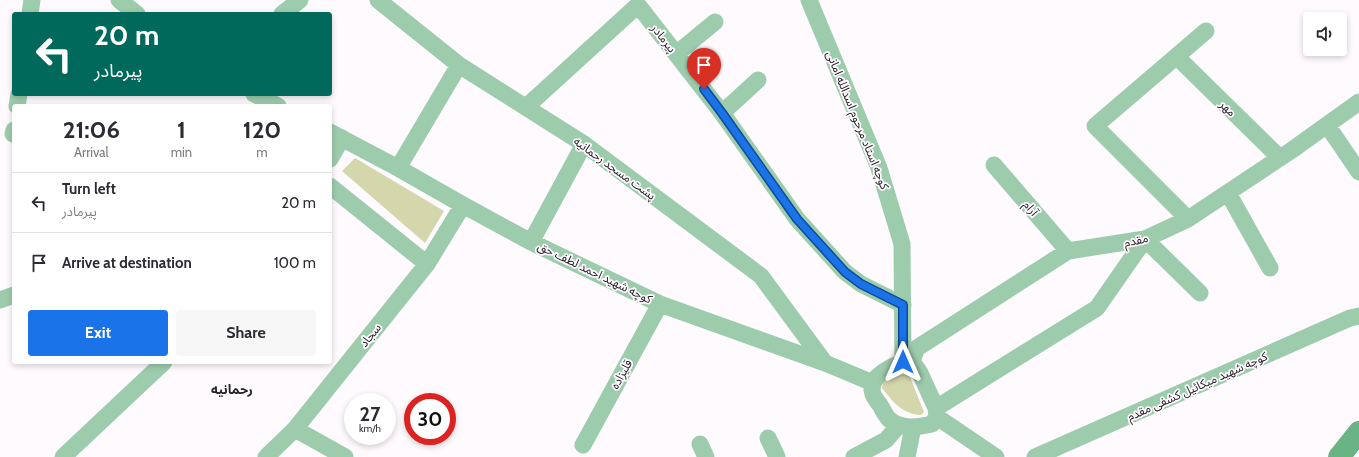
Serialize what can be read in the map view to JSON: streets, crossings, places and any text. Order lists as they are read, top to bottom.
{
  "streets": {
    "street": [
      "پیرمادر",
      "مهر",
      "کوچه استاد مرحوم اسدالله امانی",
      "پشت مسجد رحمانیه",
      "آرام",
      "مقدم",
      "کوچه شهید احمد لطف حق",
      "سجاد",
      "قلیزاده",
      "کوچه شهید میکائیل کشفی مقدم"
    ]
  },
  "crossings": [
    ["پیرمادر", "کوچه استاد مرحوم اسدالله امانی"],
    ["پیرمادر", "پشت مسجد رحمانیه"],
    ["مهر", "مقدم"],
    ["کوچه استاد مرحوم اسدالله امانی", "مقدم"],
    ["کوچه استاد مرحوم اسدالله امانی", "کوچه شهید احمد لطف حق"],
    ["پشت مسجد رحمانیه", "کوچه شهید احمد لطف حق"],
    ["آرام", "مقدم"],
    ["مقدم", "کوچه شهید احمد لطف حق"],
    ["کوچه شهید احمد لطف حق", "سجاد"],
    ["کوچه شهید احمد لطف حق", "قلیزاده"]
  ],
  "districts": ["رحمانیه"],
  "page": {
    "turn": ["20 m", "پیرمادر"],
    "eta": [
      "21:06",
      "Arrival",
      "1",
      "min",
      "120",
      "m"
    ],
    "list": [
      {
        "name": "Turn left",
        "note": "پیرمادر",
        "value": "20 m"
      },
      {
        "name": "Arrive at destination",
        "value": "100 m"
      }
    ],
    "buttons": ["Exit", "Share"],
    "speed": "27 km/h",
    "limit": "30"
  }
}
